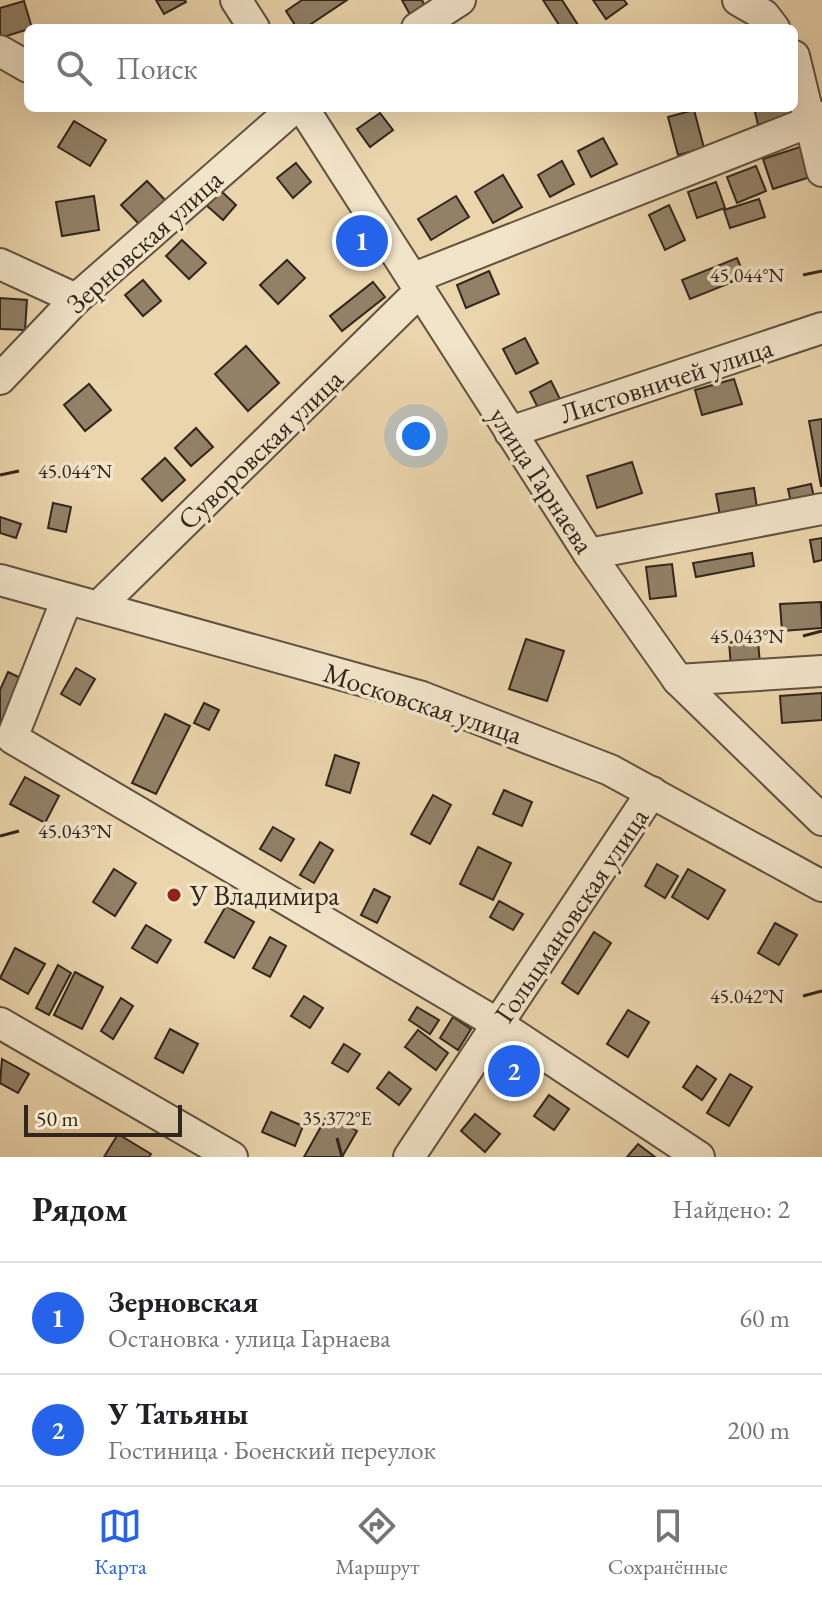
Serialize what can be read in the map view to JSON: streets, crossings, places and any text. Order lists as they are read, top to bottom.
{
  "streets": {
    "street": [
      "Зерновская улица",
      "Листовничей улица",
      "Суворовская улица",
      "улица Гарнаева",
      "Московская улица",
      "Гольцмановская улица"
    ]
  },
  "crossings": [
    ["Листовничей улица", "улица Гарнаева"],
    ["Суворовская улица", "улица Гарнаева"],
    ["Суворовская улица", "Московская улица"],
    ["Московская улица", "Гольцмановская улица"]
  ],
  "places": ["У Владимира"],
  "scale_bar": "50 m",
  "page": {
    "search": "Поиск",
    "pins": ["1", "2"],
    "scale": "50 m",
    "heading": ["Рядом", "Найдено: 2"],
    "list": [
      {
        "mark": "1",
        "name": "Зерновская",
        "note": "Остановка · улица Гарнаева",
        "value": "60 m"
      },
      {
        "mark": "2",
        "name": "У Татьяны",
        "note": "Гостиница · Боенский переулок",
        "value": "200 m"
      }
    ],
    "nav": ["Карта", "Маршрут", "Сохранённые"]
  },
  "coordinates": [
    "45.044°N",
    "45.043°N",
    "45.042°N",
    "35.372°E"
  ]
}
